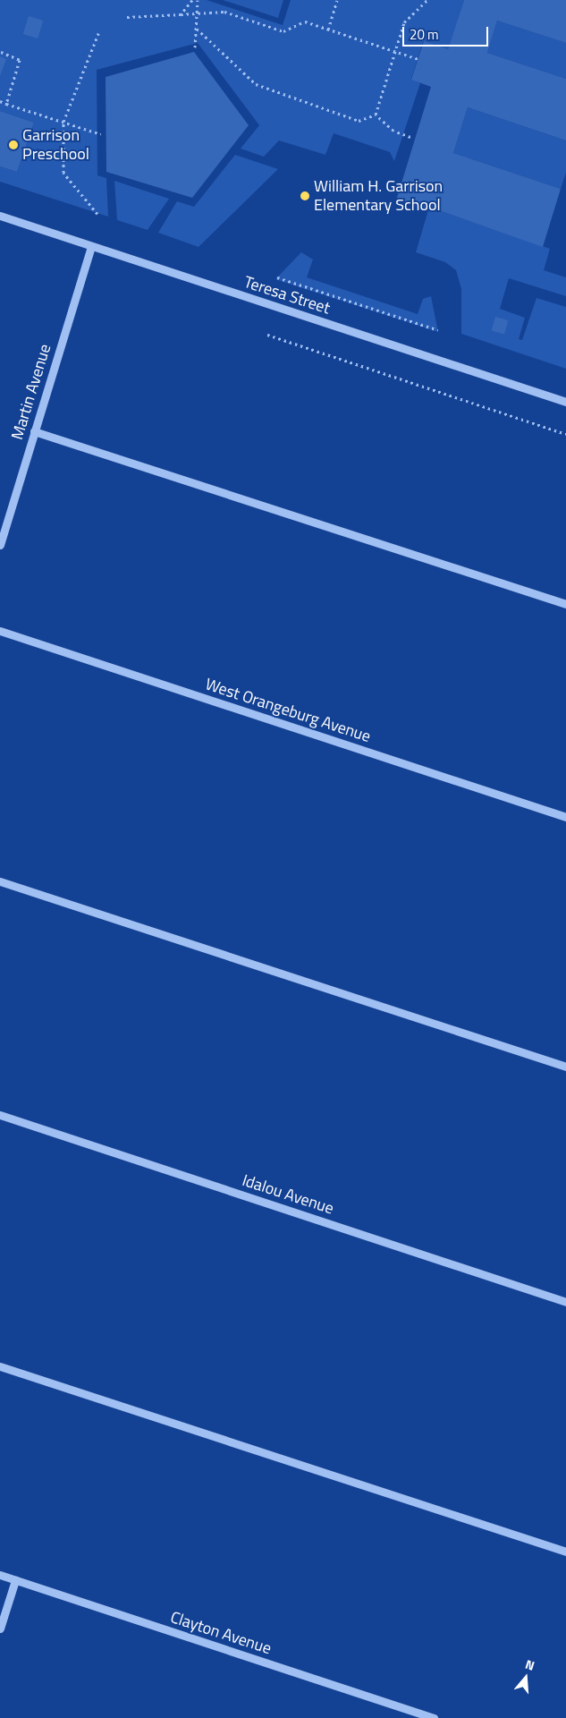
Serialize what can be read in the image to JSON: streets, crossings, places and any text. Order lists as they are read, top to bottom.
{
  "streets": {
    "street": [
      "Teresa Street",
      "Martin Avenue",
      "West Orangeburg Avenue",
      "Idalou Avenue",
      "Clayton Avenue"
    ]
  },
  "crossings": [
    ["Teresa Street", "Martin Avenue"]
  ],
  "places": ["Garrison Preschool", "William H. Garrison Elementary School"],
  "scale_bar": "20 m",
  "north": "top"
}
